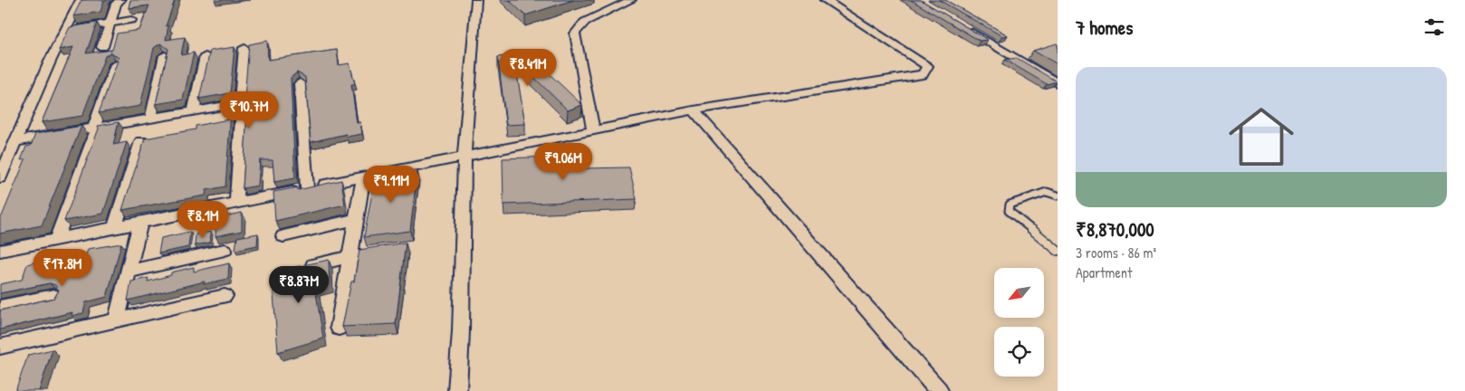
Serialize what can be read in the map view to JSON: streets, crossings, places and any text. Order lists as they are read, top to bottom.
{
  "north": "bottom left",
  "page": {
    "heading": "7 homes",
    "price": [
      "₹8.41M",
      "₹10.7M",
      "₹9.06M",
      "₹9.11M",
      "₹8.1M",
      "₹17.8M",
      "₹8.87M"
    ],
    "list": [
      {
        "name": "₹8,870,000",
        "note": "3 rooms · 86 m² · Apartment"
      }
    ]
  }
}
